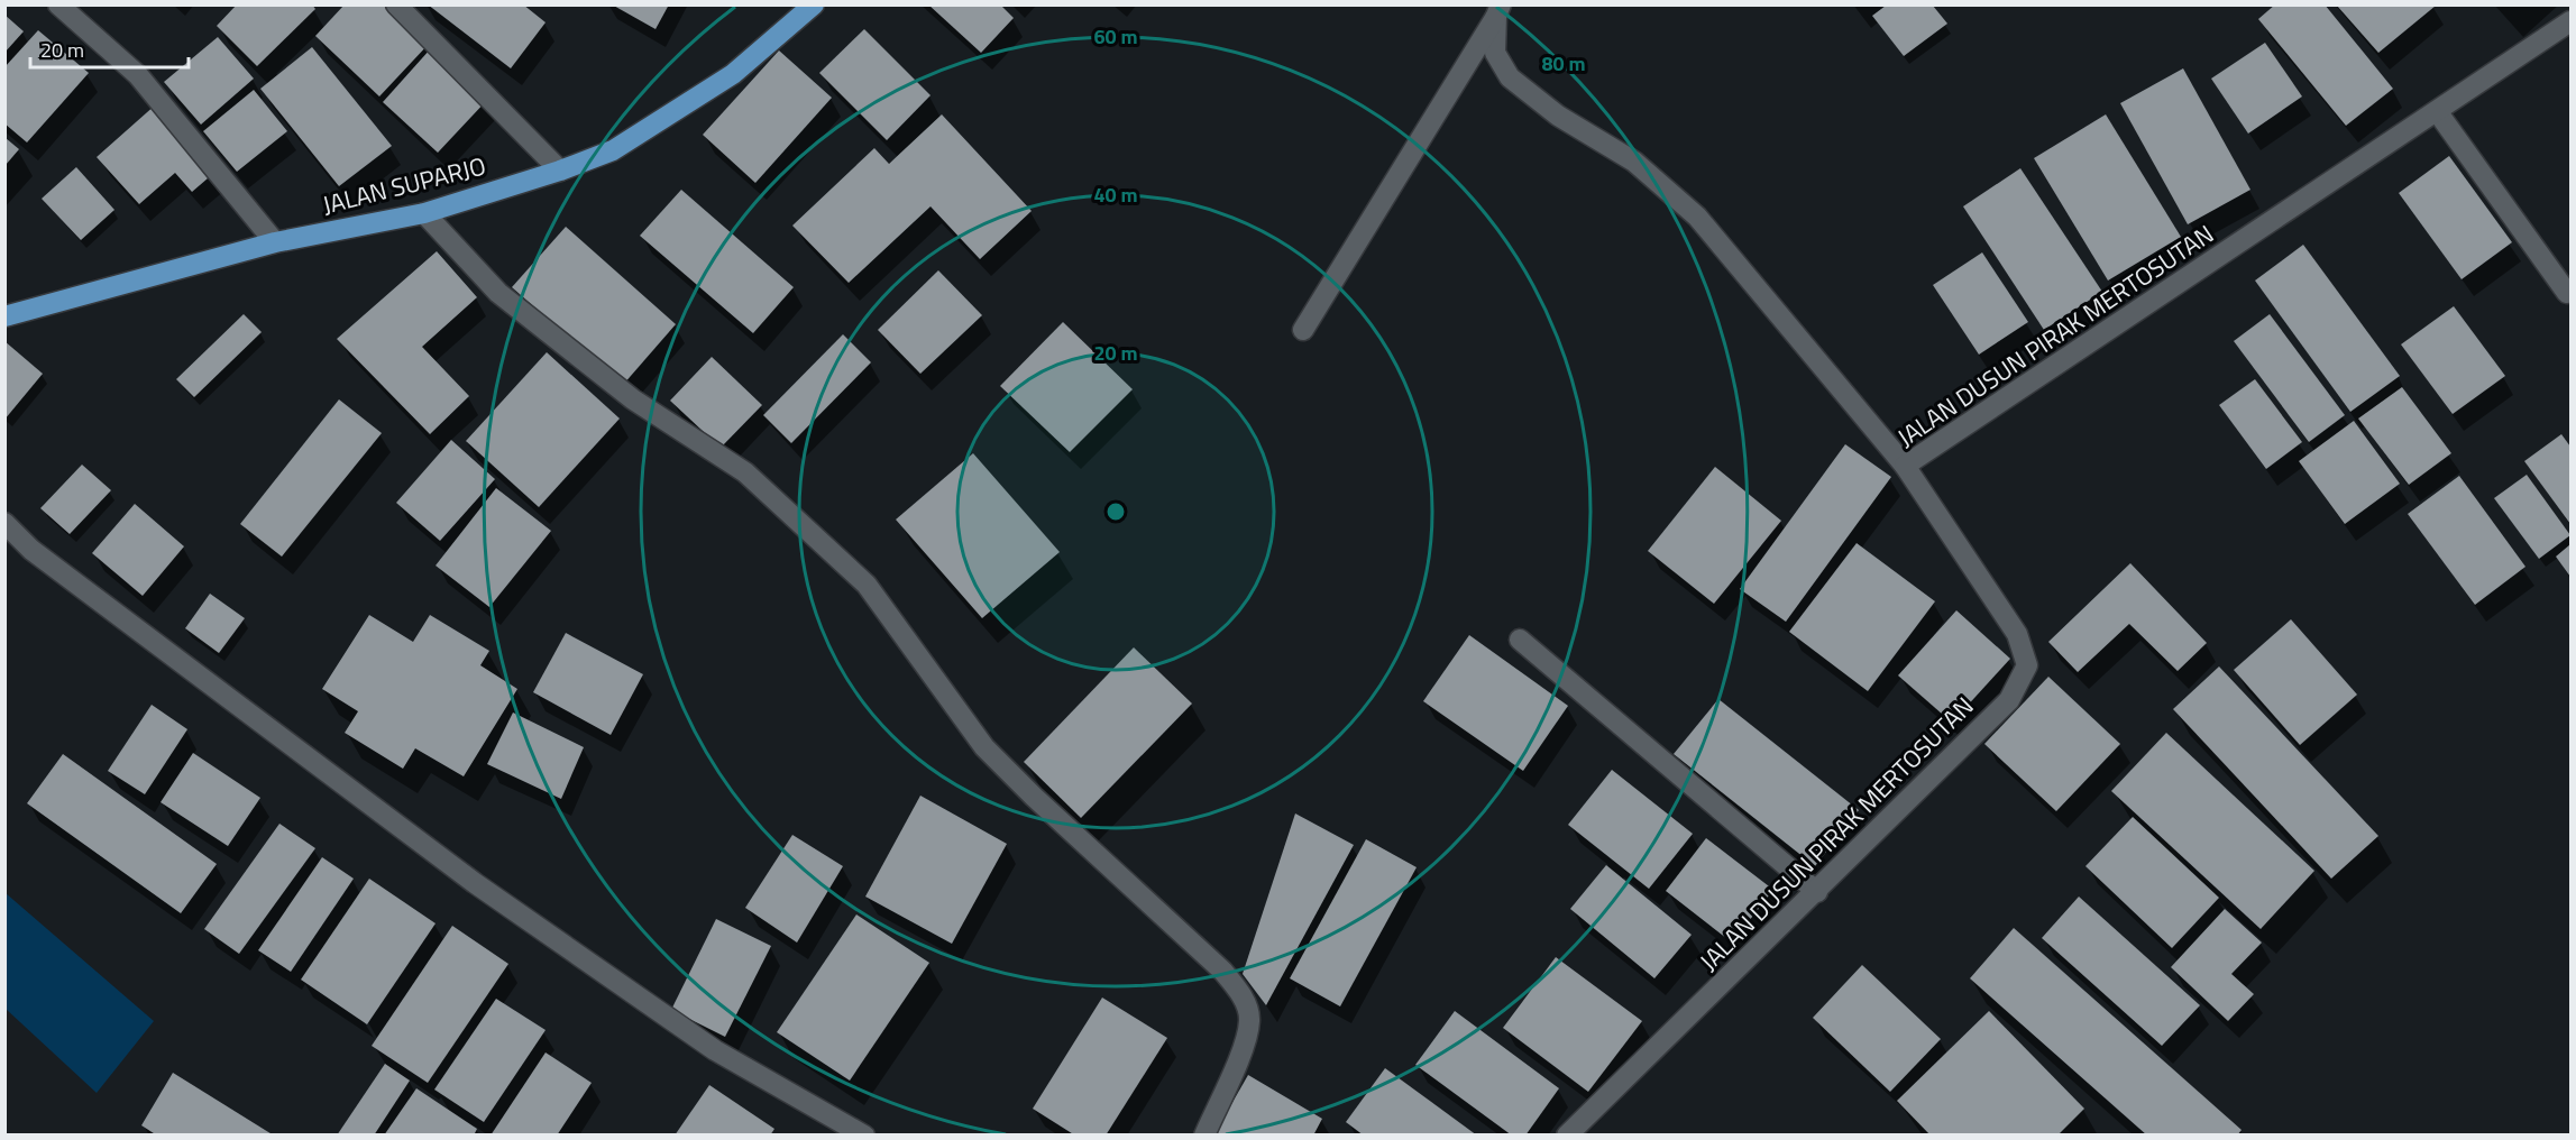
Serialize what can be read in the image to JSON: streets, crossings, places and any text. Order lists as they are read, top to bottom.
{
  "streets": {
    "main road": ["JALAN SUPARJO"],
    "street": ["JALAN DUSUN PIRAK MERTOSUTAN"]
  },
  "scale_bar": "20 m",
  "rings": [
    "60 m",
    "80 m",
    "40 m",
    "20 m"
  ]
}
